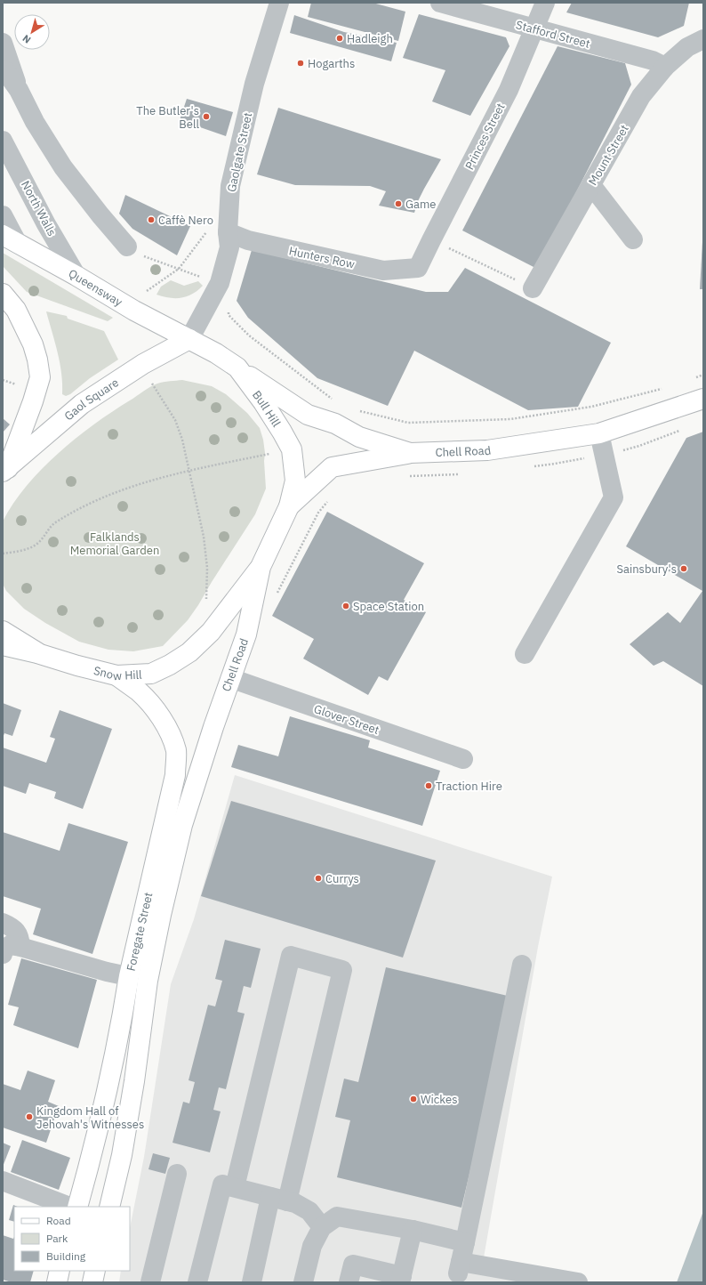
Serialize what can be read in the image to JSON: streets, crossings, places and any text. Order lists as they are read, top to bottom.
{
  "streets": {
    "main road": [
      "Queensway",
      "Gaol Square",
      "Bull Hill",
      "Chell Road",
      "Snow Hill",
      "Foregate Street"
    ],
    "street": [
      "Stafford Street",
      "Princes Street",
      "Gaolgate Street",
      "Mount Street",
      "North Walls",
      "Hunters Row",
      "Glover Street"
    ]
  },
  "crossings": [
    ["Stafford Street", "Princes Street"],
    ["Stafford Street", "Mount Street"],
    ["Princes Street", "Hunters Row"],
    ["Gaolgate Street", "Hunters Row"],
    ["Gaolgate Street", "Queensway"],
    ["Gaolgate Street", "Gaol Square"],
    ["Gaolgate Street", "Bull Hill"],
    ["North Walls", "Queensway"],
    ["Queensway", "Gaol Square"],
    ["Queensway", "Bull Hill"],
    ["Gaol Square", "Bull Hill"],
    ["Bull Hill", "Chell Road"],
    ["Chell Road", "Snow Hill"],
    ["Chell Road", "Glover Street"],
    ["Chell Road", "Foregate Street"],
    ["Snow Hill", "Foregate Street"]
  ],
  "parks": ["Falklands Memorial Garden"],
  "places": [
    "Hadleigh",
    "Hogarths",
    "The Butler's Bell",
    "Game",
    "Caffè Nero",
    "Sainsbury's",
    "Space Station",
    "Traction Hire",
    "Currys",
    "Wickes",
    "Kingdom Hall of Jehovah's Witnesses"
  ],
  "legend": ["Road", "Park", "Building"],
  "north": "bottom left"
}
